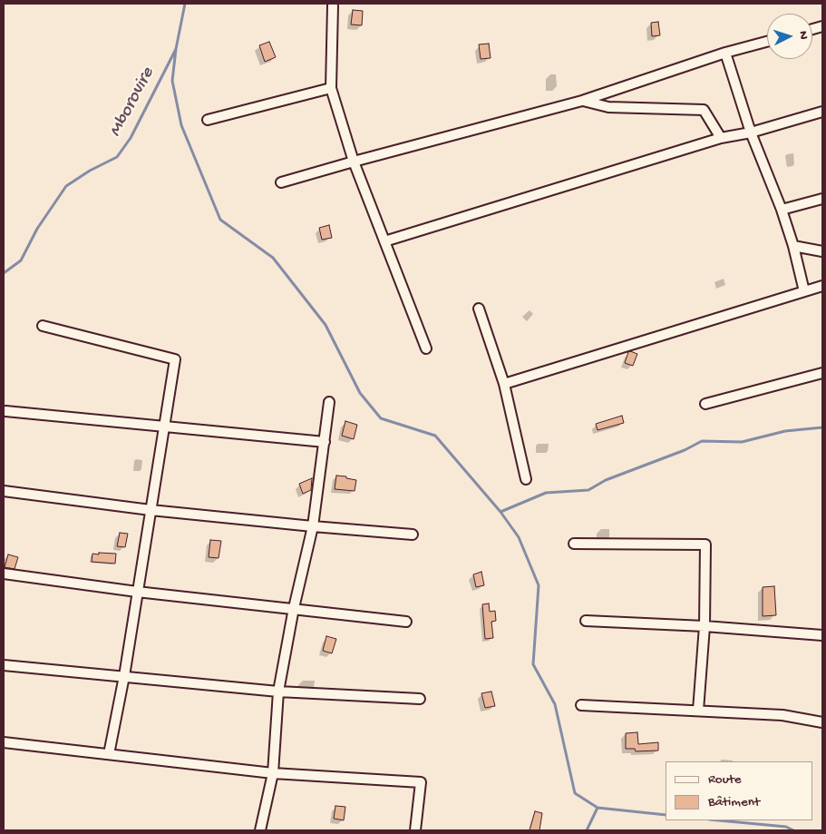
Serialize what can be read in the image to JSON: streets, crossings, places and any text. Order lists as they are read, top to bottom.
{
  "water": ["Mborovire"],
  "legend": ["Route", "Bâtiment"],
  "north": "right"
}
